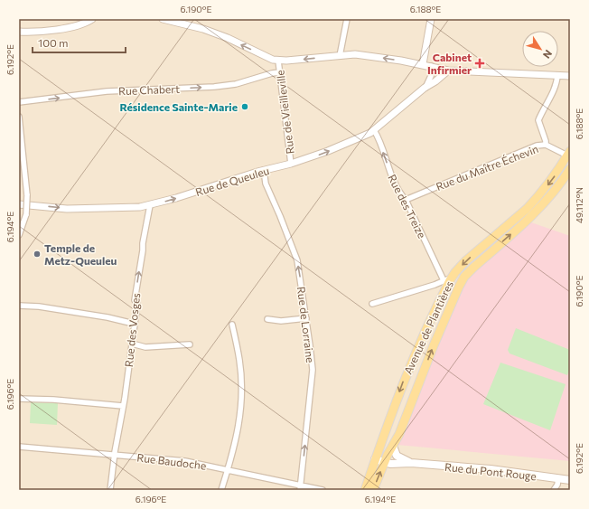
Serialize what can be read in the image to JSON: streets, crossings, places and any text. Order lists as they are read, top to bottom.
{
  "streets": {
    "main road": ["Avenue de Plantières", "Rue du Pont Rouge"],
    "street": [
      "Rue Chabert",
      "Rue de Vieilleville",
      "Rue du Maître Échevin",
      "Rue de Queuleu",
      "Rue des Treize",
      "Rue de Lorraine",
      "Rue des Vosges",
      "Rue Baudoche"
    ]
  },
  "crossings": [
    ["Rue Chabert", "Rue de Vieilleville"],
    ["Rue de Vieilleville", "Rue de Queuleu"],
    ["Rue du Maître Échevin", "Rue des Treize"],
    ["Rue du Maître Échevin", "Avenue de Plantières"],
    ["Rue de Queuleu", "Rue des Treize"],
    ["Rue de Queuleu", "Rue de Lorraine"],
    ["Rue de Queuleu", "Rue des Vosges"],
    ["Rue des Treize", "Avenue de Plantières"],
    ["Rue de Lorraine", "Rue Baudoche"],
    ["Avenue de Plantières", "Rue du Pont Rouge"],
    ["Rue des Vosges", "Rue Baudoche"]
  ],
  "one_way": [
    "Rue Chabert",
    "Rue de Queuleu",
    "Rue des Treize",
    "Rue de Lorraine",
    "Rue des Vosges"
  ],
  "places": {
    "health": ["Cabinet Infirmier"],
    "other": ["Résidence Sainte-Marie", "Temple de Metz-Queuleu"]
  },
  "scale_bar": "100 m",
  "north": "bottom right",
  "coordinates": [
    "6.190°E",
    "6.188°E",
    "6.192°E",
    "49.112°N",
    "6.194°E",
    "6.196°E"
  ]
}
